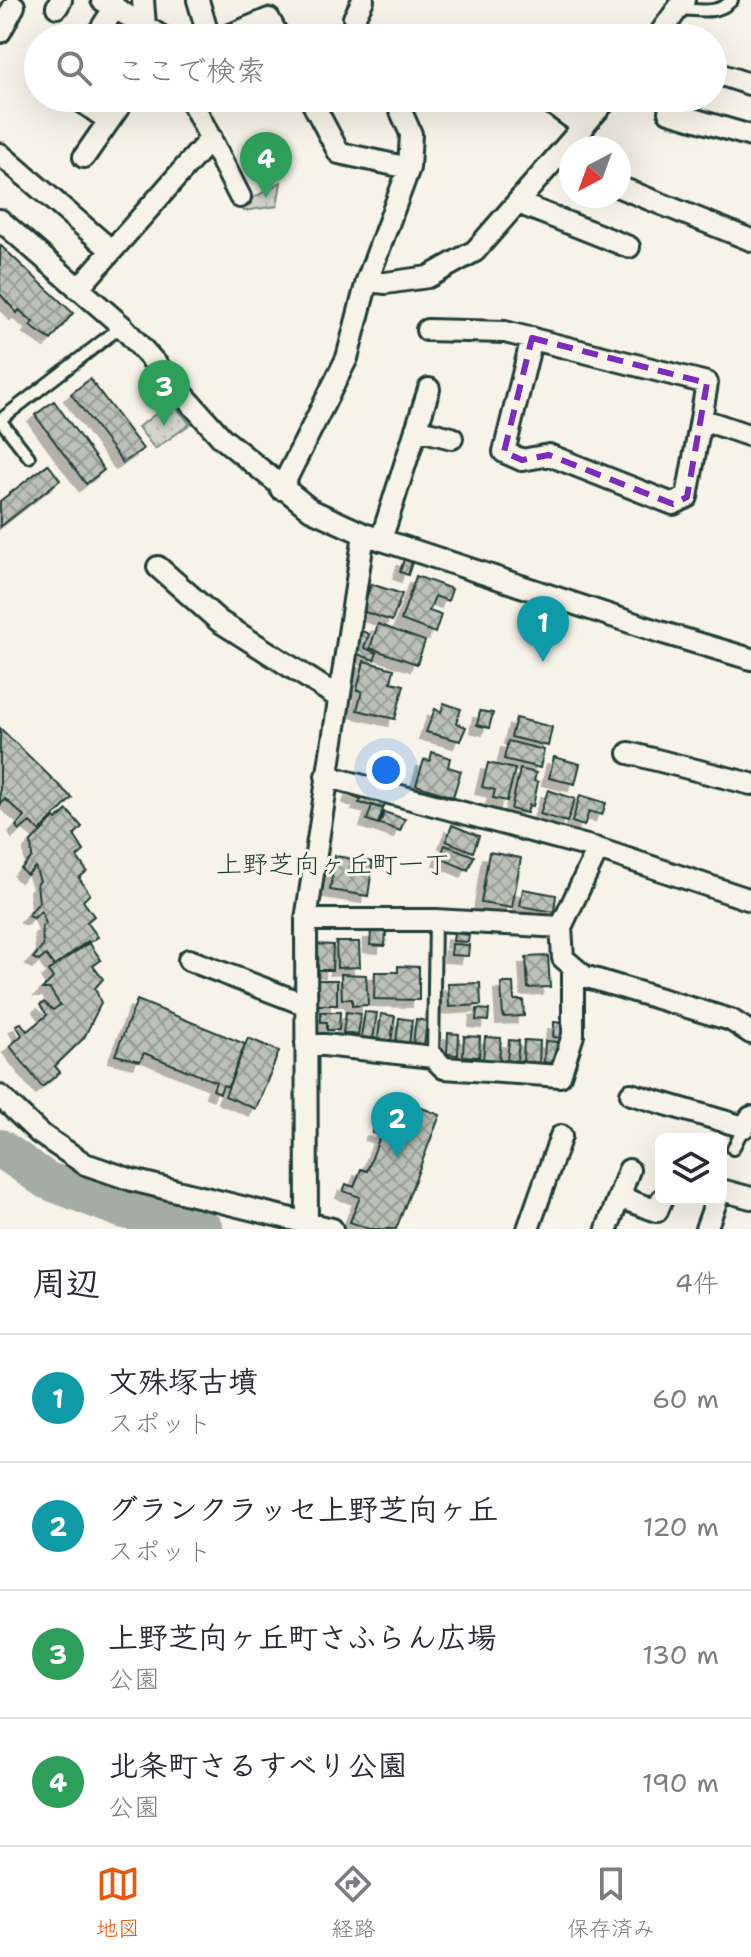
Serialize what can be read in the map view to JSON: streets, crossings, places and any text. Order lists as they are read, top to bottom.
{
  "districts": ["上野芝向ヶ丘町一丁"],
  "north": "bottom left",
  "page": {
    "search": "ここで検索",
    "pins": [
      "4",
      "3",
      "1",
      "2"
    ],
    "heading": ["周辺", "4件"],
    "list": [
      {
        "mark": "1",
        "name": "文殊塚古墳",
        "note": "スポット",
        "value": "60 m"
      },
      {
        "mark": "2",
        "name": "グランクラッセ上野芝向ヶ丘",
        "note": "スポット",
        "value": "120 m"
      },
      {
        "mark": "3",
        "name": "上野芝向ヶ丘町さふらん広場",
        "note": "公園",
        "value": "130 m"
      },
      {
        "mark": "4",
        "name": "北条町さるすべり公園",
        "note": "公園",
        "value": "190 m"
      }
    ],
    "nav": ["地図", "経路", "保存済み"]
  }
}
